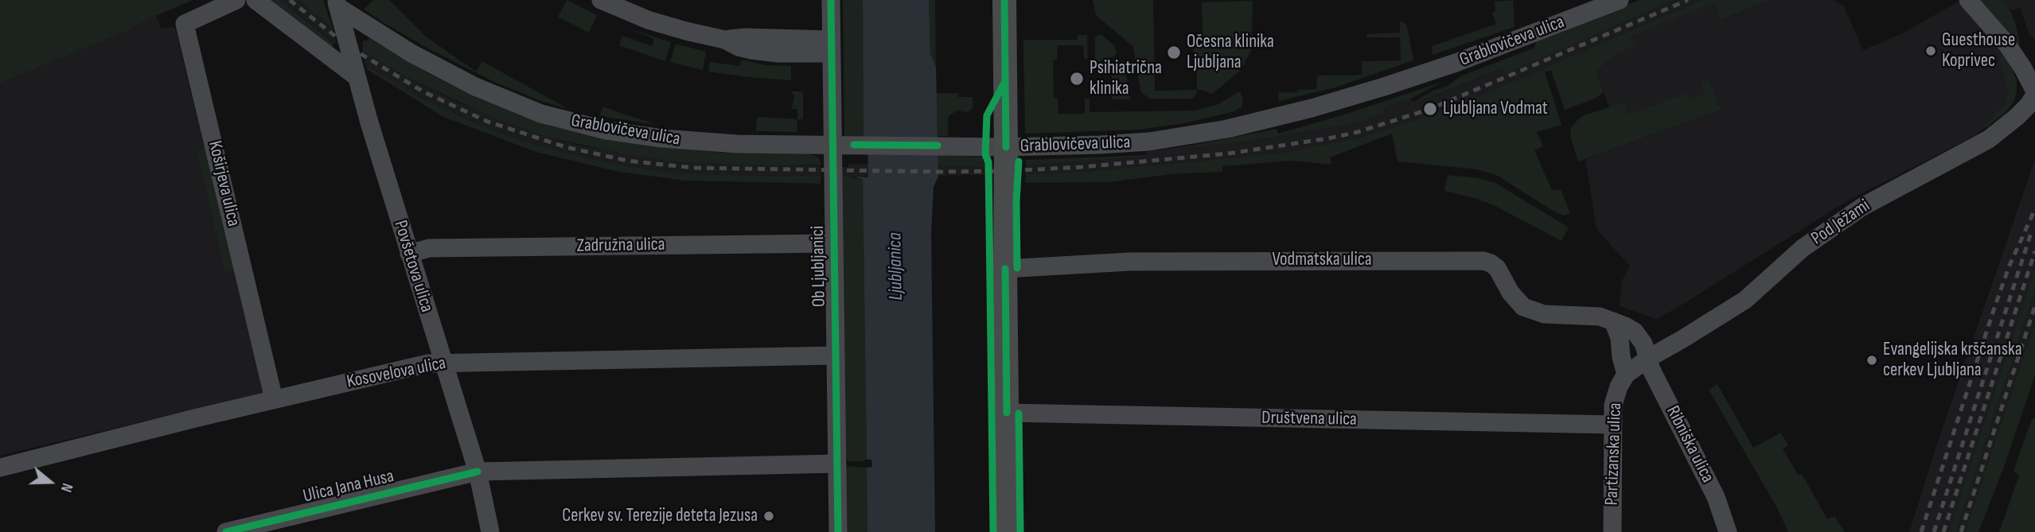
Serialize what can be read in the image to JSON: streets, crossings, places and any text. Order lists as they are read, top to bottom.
{
  "streets": {
    "street": [
      "Grablovičeva ulica",
      "Koširjeva ulica",
      "Pod Ježami",
      "Zadružna ulica",
      "Vodmatska ulica",
      "Povšetova ulica",
      "Ob Ljubljanici",
      "Kosovelova ulica",
      "Društvena ulica",
      "Ribniška ulica",
      "Partizanska ulica",
      "Ulica Jana Husa"
    ]
  },
  "crossings": [
    ["Grablovičeva ulica", "Povšetova ulica"],
    ["Grablovičeva ulica", "Ob Ljubljanici"],
    ["Koširjeva ulica", "Kosovelova ulica"],
    ["Pod Ježami", "Vodmatska ulica"],
    ["Pod Ježami", "Ribniška ulica"],
    ["Zadružna ulica", "Povšetova ulica"],
    ["Zadružna ulica", "Ob Ljubljanici"],
    ["Vodmatska ulica", "Ribniška ulica"],
    ["Povšetova ulica", "Kosovelova ulica"],
    ["Povšetova ulica", "Ulica Jana Husa"],
    ["Ob Ljubljanici", "Kosovelova ulica"],
    ["Ob Ljubljanici", "Ulica Jana Husa"],
    ["Društvena ulica", "Partizanska ulica"]
  ],
  "water": ["Ljubljanica"],
  "places": [
    "Guesthouse Koprivec",
    "Očesna klinika Ljubljana",
    "Psihiatrična klinika",
    "Ljubljana Vodmat",
    "Evangelijska krščanska cerkev Ljubljana",
    "Cerkev sv. Terezije deteta Jezusa"
  ],
  "north": "right"
}
